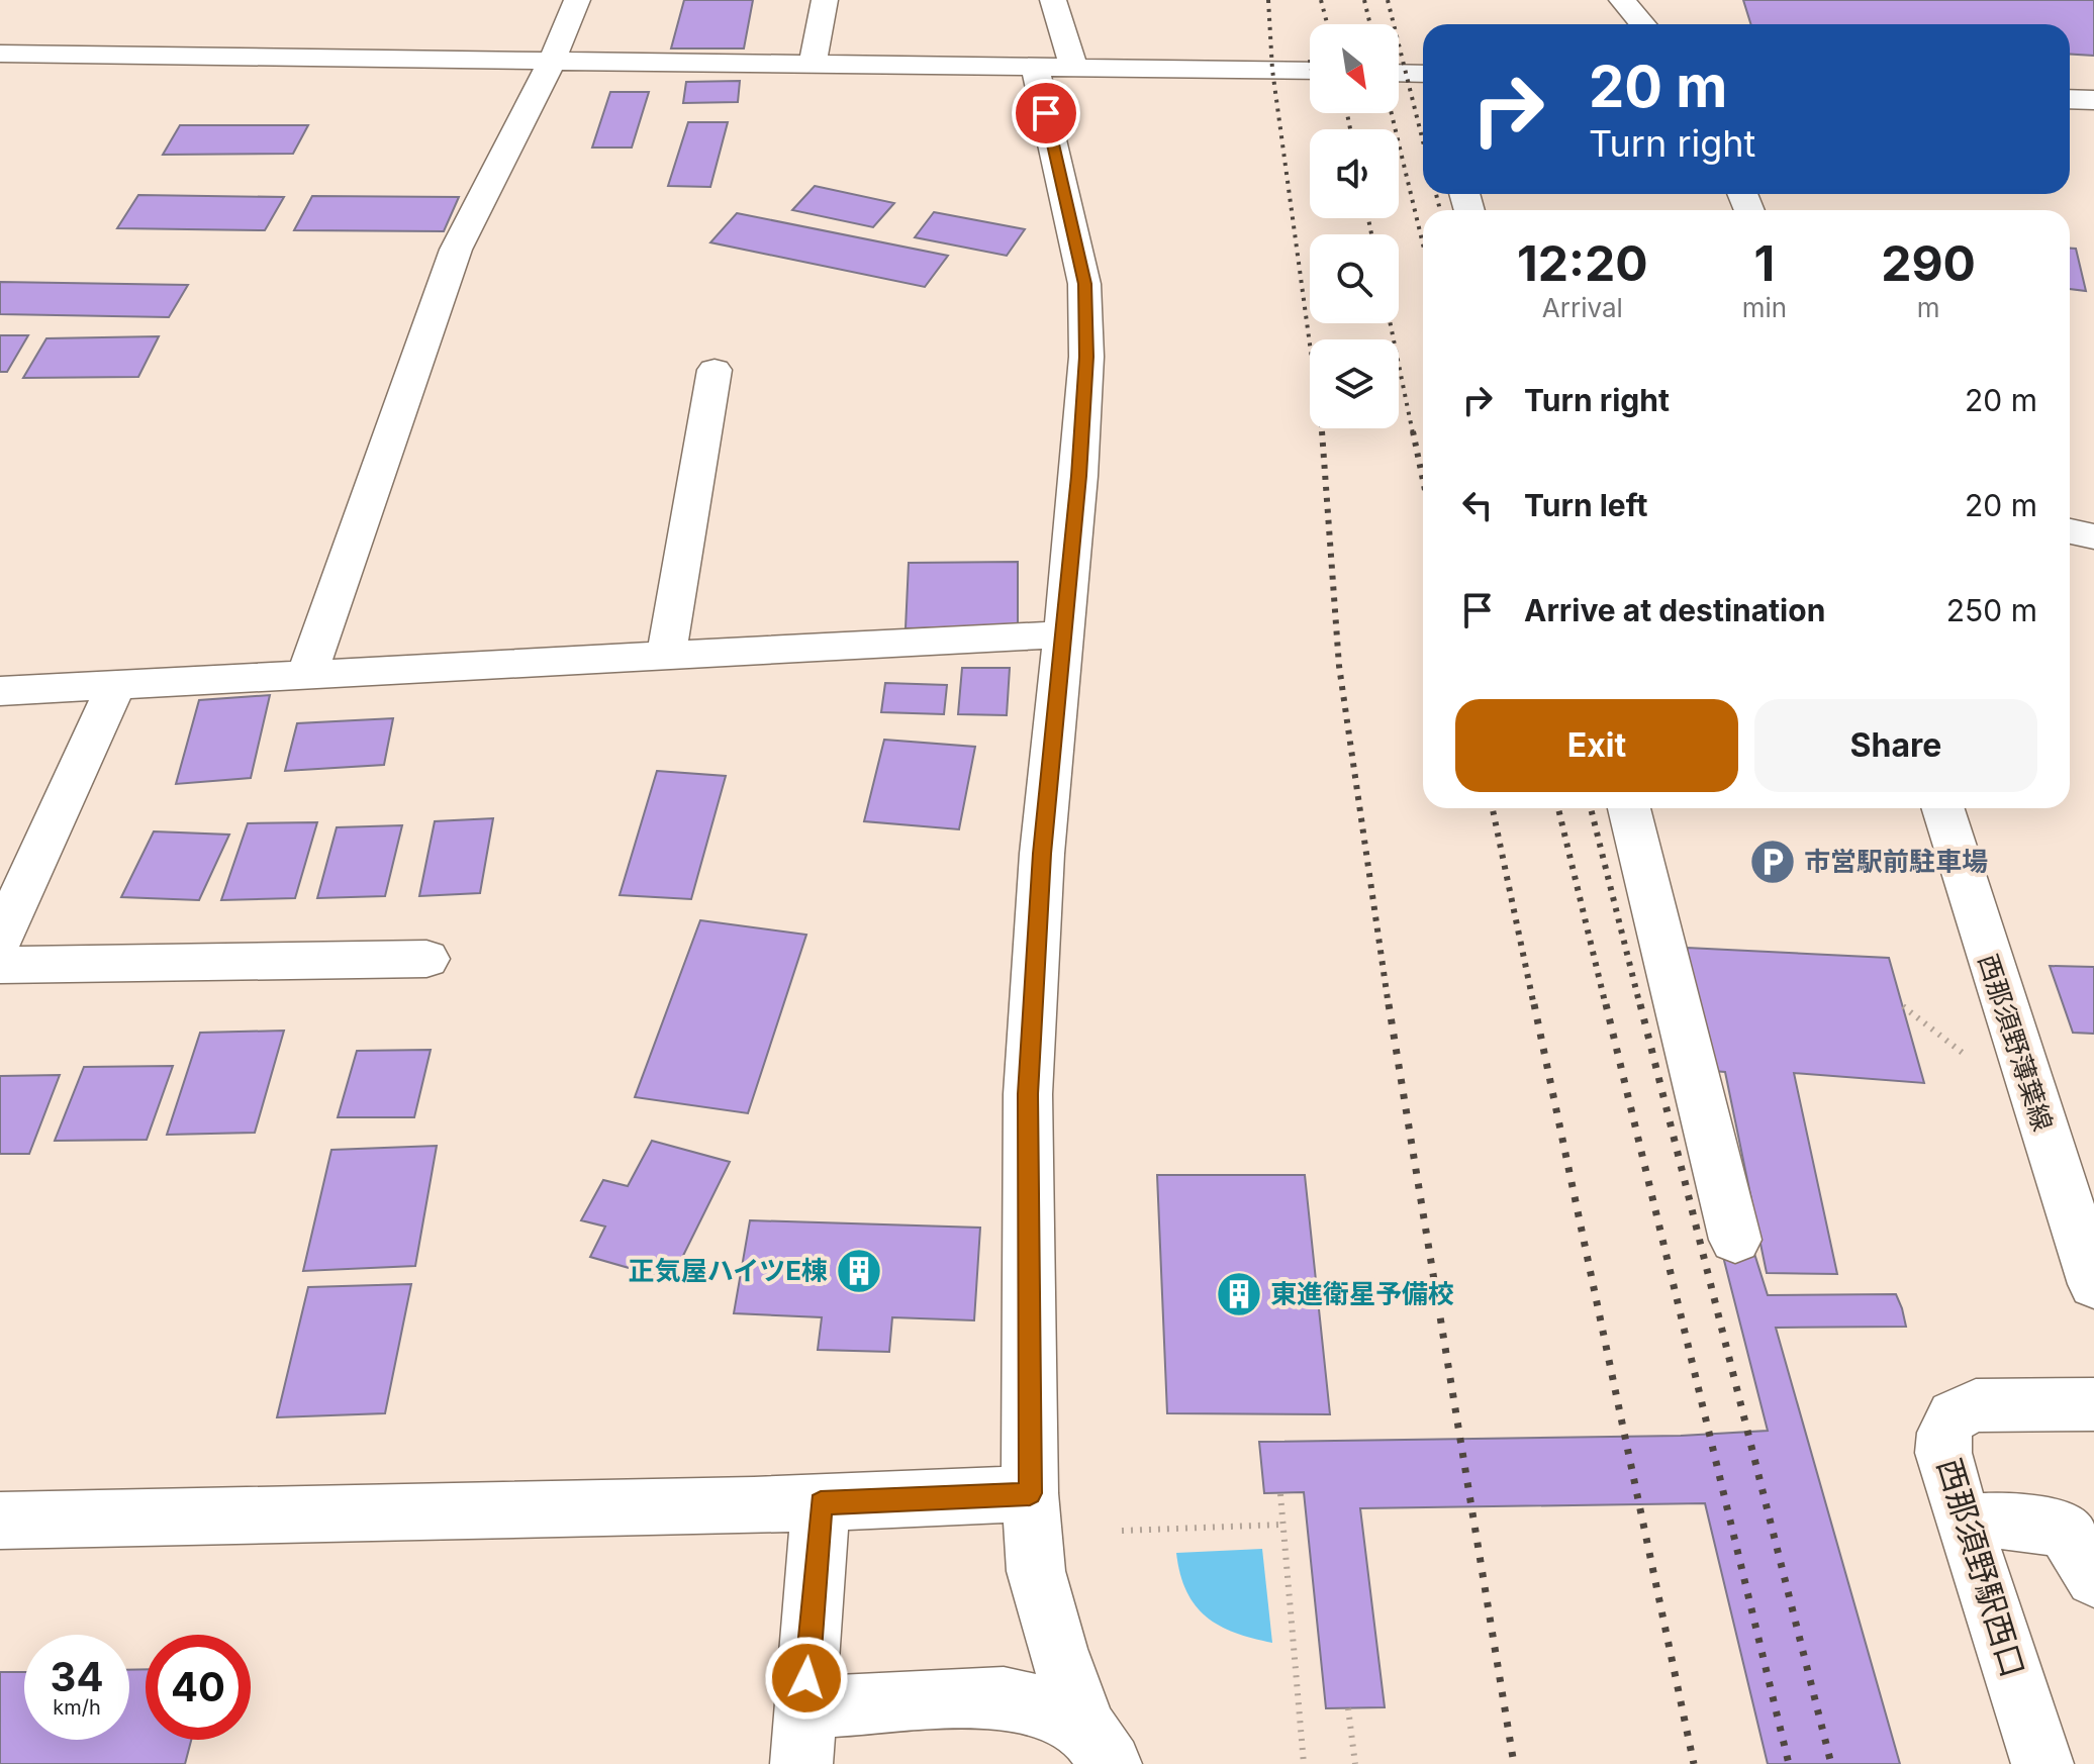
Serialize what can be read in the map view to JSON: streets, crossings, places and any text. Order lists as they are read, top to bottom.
{
  "streets": {
    "street": ["西那須野薄葉線", "西那須野駅西口"]
  },
  "places": {
    "parking": ["市営駅前駐車場"],
    "building": ["正気屋ハイツE棟", "東進衛星予備校"]
  },
  "north": "bottom right",
  "page": {
    "turn": ["20 m", "Turn right"],
    "eta": [
      "12:20",
      "Arrival",
      "1",
      "min",
      "290",
      "m"
    ],
    "list": [
      {
        "name": "Turn right",
        "value": "20 m"
      },
      {
        "name": "Turn left",
        "value": "20 m"
      },
      {
        "name": "Arrive at destination",
        "value": "250 m"
      }
    ],
    "buttons": ["Exit", "Share"],
    "speed": "34 km/h",
    "limit": "40"
  }
}
